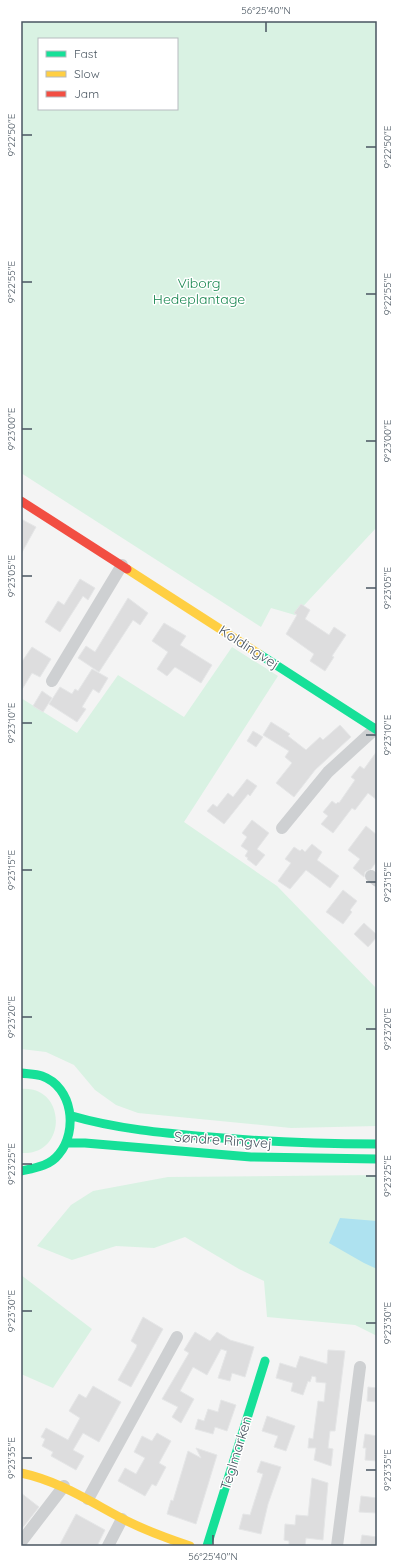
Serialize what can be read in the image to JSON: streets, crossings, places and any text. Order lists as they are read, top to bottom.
{
  "streets": {
    "street": ["Koldingvej", "Søndre Ringvej", "Teglmarken"]
  },
  "parks": ["Viborg Hedeplantage"],
  "legend": ["Fast", "Slow", "Jam"],
  "coordinates": [
    "56°25'40\"N",
    "9°22'50\"E",
    "9°22'55\"E",
    "9°23'00\"E",
    "9°23'05\"E",
    "9°23'10\"E",
    "9°23'15\"E",
    "9°23'20\"E",
    "9°23'25\"E",
    "9°23'30\"E",
    "9°23'35\"E"
  ]
}
